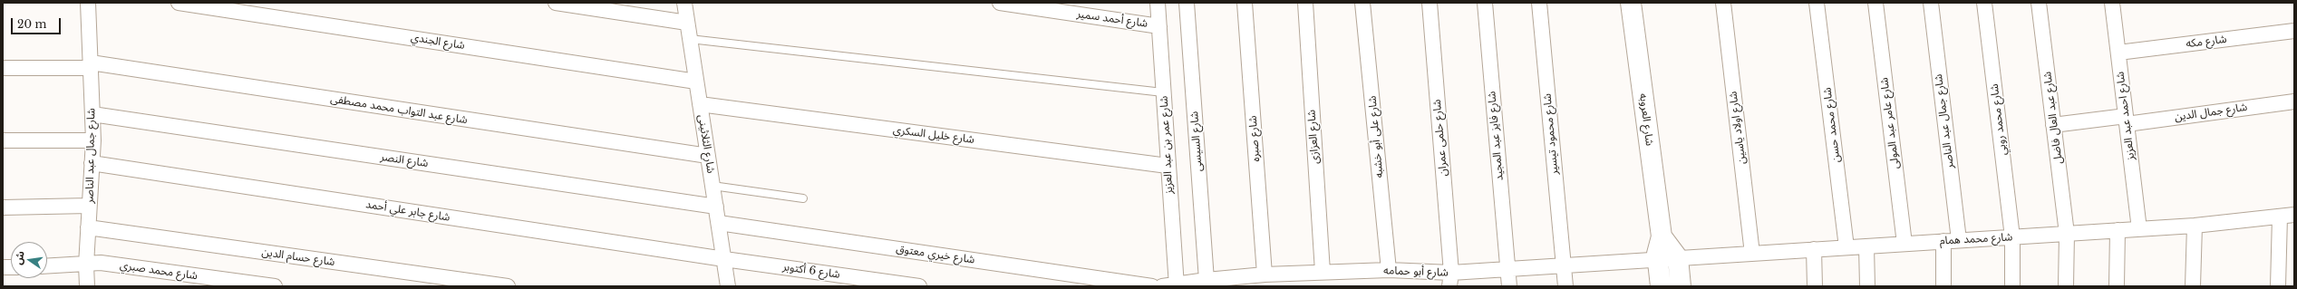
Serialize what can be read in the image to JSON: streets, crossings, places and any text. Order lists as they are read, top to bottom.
{
  "streets": {
    "street": [
      "شارع أحمد سمير",
      "شارع الجندي",
      "شارع مكه",
      "شارع عبد التواب محمد مصطفى",
      "شارع جمال الدين",
      "شارع احمد عبد العزيز",
      "شارع عبد العال فاضل",
      "شارع العروبه",
      "شارع محمد روبي",
      "شارع جمال عبد الناصر",
      "شارع عامر عبد المولى",
      "شارع محمد حسن",
      "شارع اولاد ياسين",
      "شارع محمود تيسير",
      "شارع خليل السكري",
      "شارع فايز عبد المجيد",
      "شارع العزازى",
      "شارع على أبو خشبه",
      "شارع حلمى عمران",
      "شارع صبره",
      "شارع السيسى",
      "شارع الثلاثينى",
      "شارع عمر بن عبد العزيز",
      "شارع النصر",
      "شارع جابر علي أحمد",
      "شارع محمد همام",
      "شارع خيري معتوق",
      "شارع حسام الدين",
      "شارع محمد صبري",
      "شارع 6 أكتوبر",
      "شارع أبو حمامه"
    ]
  },
  "crossings": [
    ["شارع أحمد سمير", "شارع عمر بن عبد العزيز"],
    ["شارع الجندي", "شارع الثلاثينى"],
    ["شارع مكه", "شارع احمد عبد العزيز"],
    ["شارع عبد التواب محمد مصطفى", "شارع جمال عبد الناصر"],
    ["شارع عبد التواب محمد مصطفى", "شارع الثلاثينى"],
    ["شارع جمال الدين", "شارع احمد عبد العزيز"],
    ["شارع جمال الدين", "شارع عبد العال فاضل"],
    ["شارع احمد عبد العزيز", "شارع محمد همام"],
    ["شارع عبد العال فاضل", "شارع محمد همام"],
    ["شارع العروبه", "شارع محمد همام"],
    ["شارع العروبه", "شارع أبو حمامه"],
    ["شارع محمد روبي", "شارع محمد همام"],
    ["شارع جمال عبد الناصر", "شارع النصر"],
    ["شارع جمال عبد الناصر", "شارع جابر علي أحمد"],
    ["شارع جمال عبد الناصر", "شارع محمد همام"],
    ["شارع جمال عبد الناصر", "شارع حسام الدين"],
    ["شارع جمال عبد الناصر", "شارع محمد صبري"],
    ["شارع عامر عبد المولى", "شارع محمد همام"],
    ["شارع محمد حسن", "شارع محمد همام"],
    ["شارع اولاد ياسين", "شارع محمد همام"],
    ["شارع محمود تيسير", "شارع أبو حمامه"],
    ["شارع خليل السكري", "شارع الثلاثينى"],
    ["شارع خليل السكري", "شارع عمر بن عبد العزيز"],
    ["شارع فايز عبد المجيد", "شارع أبو حمامه"],
    ["شارع العزازى", "شارع أبو حمامه"],
    ["شارع على أبو خشبه", "شارع أبو حمامه"],
    ["شارع حلمى عمران", "شارع أبو حمامه"],
    ["شارع صبره", "شارع أبو حمامه"],
    ["شارع السيسى", "شارع أبو حمامه"],
    ["شارع الثلاثينى", "شارع النصر"],
    ["شارع الثلاثينى", "شارع جابر علي أحمد"],
    ["شارع الثلاثينى", "شارع خيري معتوق"],
    ["شارع الثلاثينى", "شارع 6 أكتوبر"],
    ["شارع عمر بن عبد العزيز", "شارع أبو حمامه"],
    ["شارع جابر علي أحمد", "شارع 6 أكتوبر"],
    ["شارع محمد همام", "شارع أبو حمامه"]
  ],
  "scale_bar": "20 m",
  "north": "left"
}
